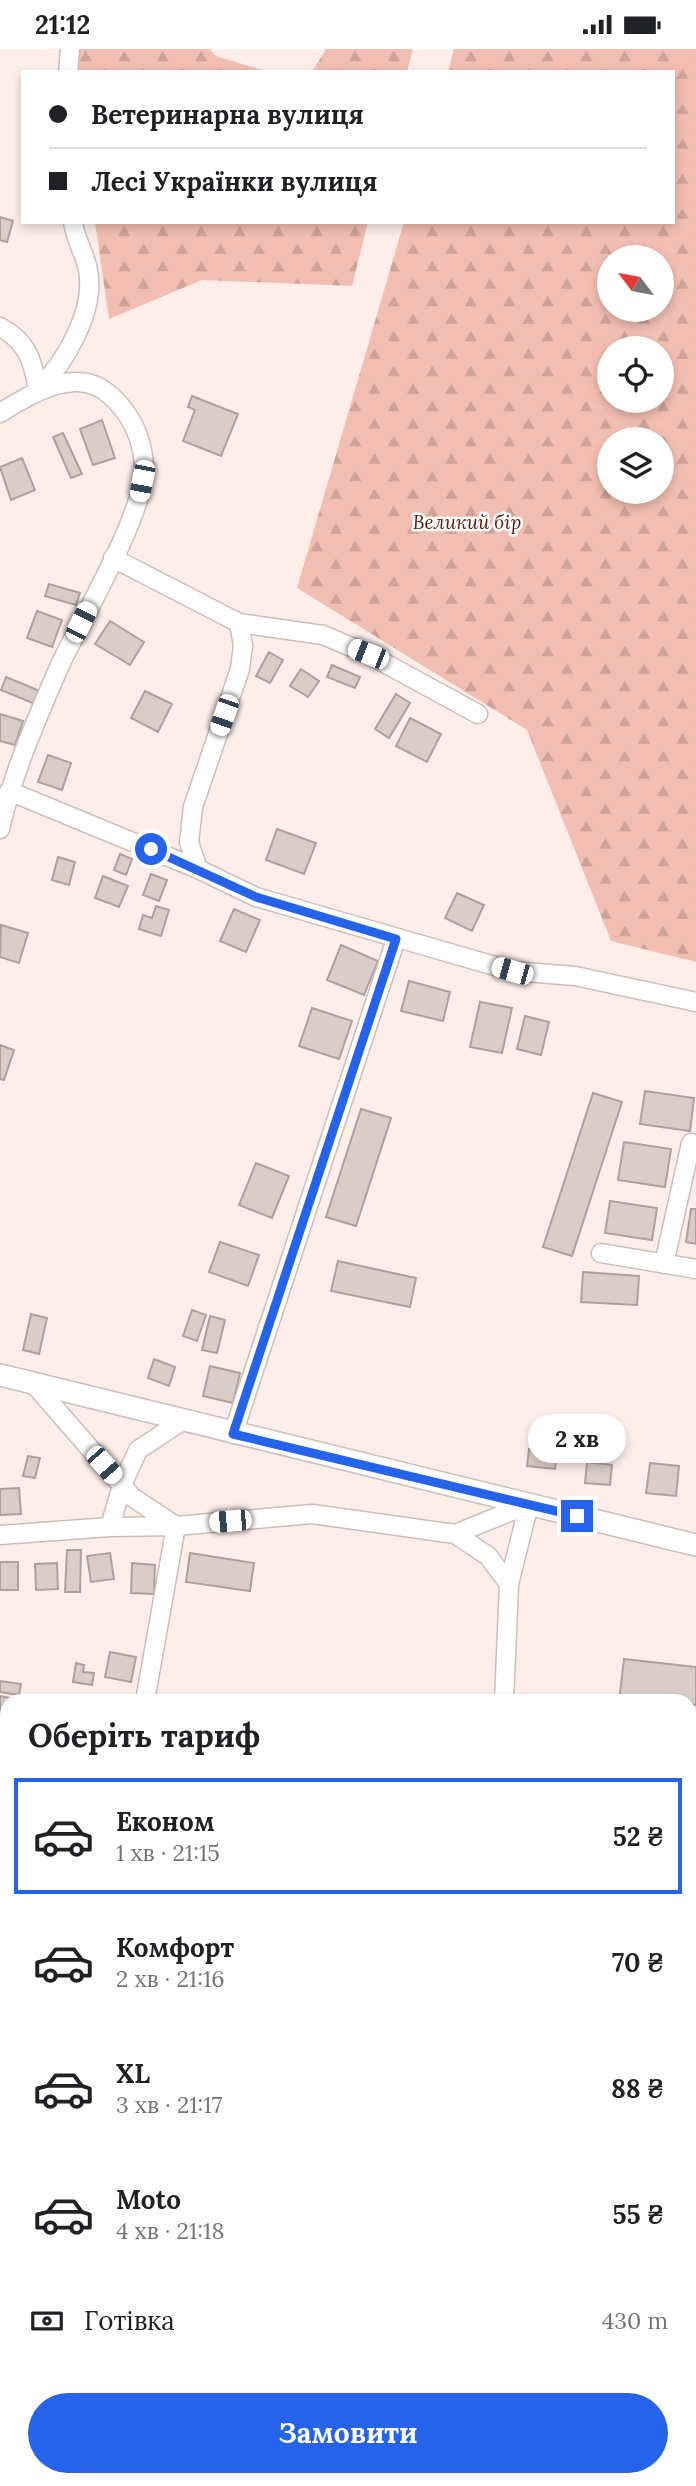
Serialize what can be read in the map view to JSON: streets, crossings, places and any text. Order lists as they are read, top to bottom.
{
  "parks": ["Великий бір"],
  "north": "top left",
  "page": {
    "status": "21:12",
    "banner": ["Ветеринарна вулиця", "Лесі Українки вулиця"],
    "bubble": "2 хв",
    "heading": "Оберіть тариф",
    "list": [
      {
        "name": "Економ",
        "note": "1 хв · 21:15",
        "value": "52 ₴"
      },
      {
        "name": "Комфорт",
        "note": "2 хв · 21:16",
        "value": "70 ₴"
      },
      {
        "name": "XL",
        "note": "3 хв · 21:17",
        "value": "88 ₴"
      },
      {
        "name": "Moto",
        "note": "4 хв · 21:18",
        "value": "55 ₴"
      }
    ],
    "pay": ["Готівка", "430 m"],
    "buttons": "Замовити"
  }
}
